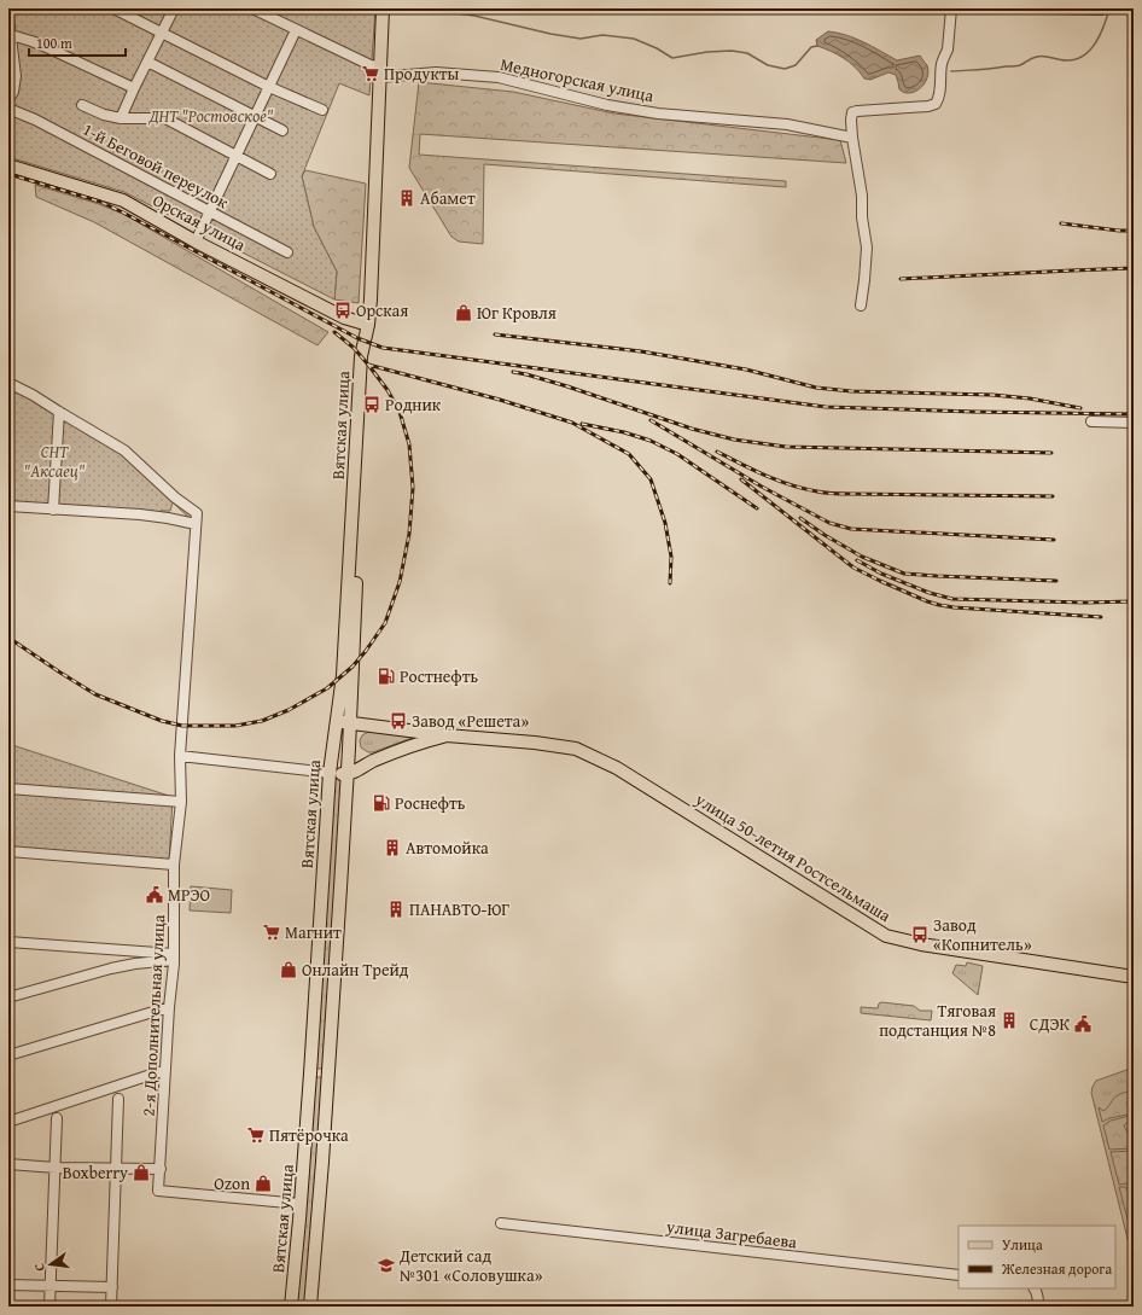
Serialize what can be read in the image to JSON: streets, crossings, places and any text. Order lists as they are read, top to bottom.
{
  "streets": {
    "main road": ["Орская улица", "Вятская улица", "улица 50-летия Ростсельмаша"],
    "street": [
      "Медногорская улица",
      "1-й Беговой переулок",
      "2-я Дополнительная улица",
      "улица Загребаева"
    ]
  },
  "crossings": [
    ["Медногорская улица", "Вятская улица"],
    ["Орская улица", "Вятская улица"],
    ["Вятская улица", "улица 50-летия Ростсельмаша"],
    ["Вятская улица", "2-я Дополнительная улица"]
  ],
  "parks": ["ДНТ \"Ростовское\"", "СНТ \"Аксаец\""],
  "places": {
    "supermarket": ["Продукты", "Магнит", "Пятёрочка"],
    "building": [
      "Абамет",
      "Автомойка",
      "ПАНАВТО-ЮГ",
      "Тяговая подстанция №8"
    ],
    "bus stop": [
      "Орская",
      "Родник",
      "Завод «Решета»",
      "Завод «Копнитель»"
    ],
    "shop": [
      "Юг Кровля",
      "Онлайн Трейд",
      "Boxberry",
      "Ozon"
    ],
    "fuel station": ["Ростнефть", "Роснефть"],
    "public building": ["МРЭО", "СДЭК"],
    "school or university": ["Детский сад №301 «Соловушка»"]
  },
  "legend": ["Улица", "Железная дорога"],
  "scale_bar": "100 m",
  "north": "left"
}
